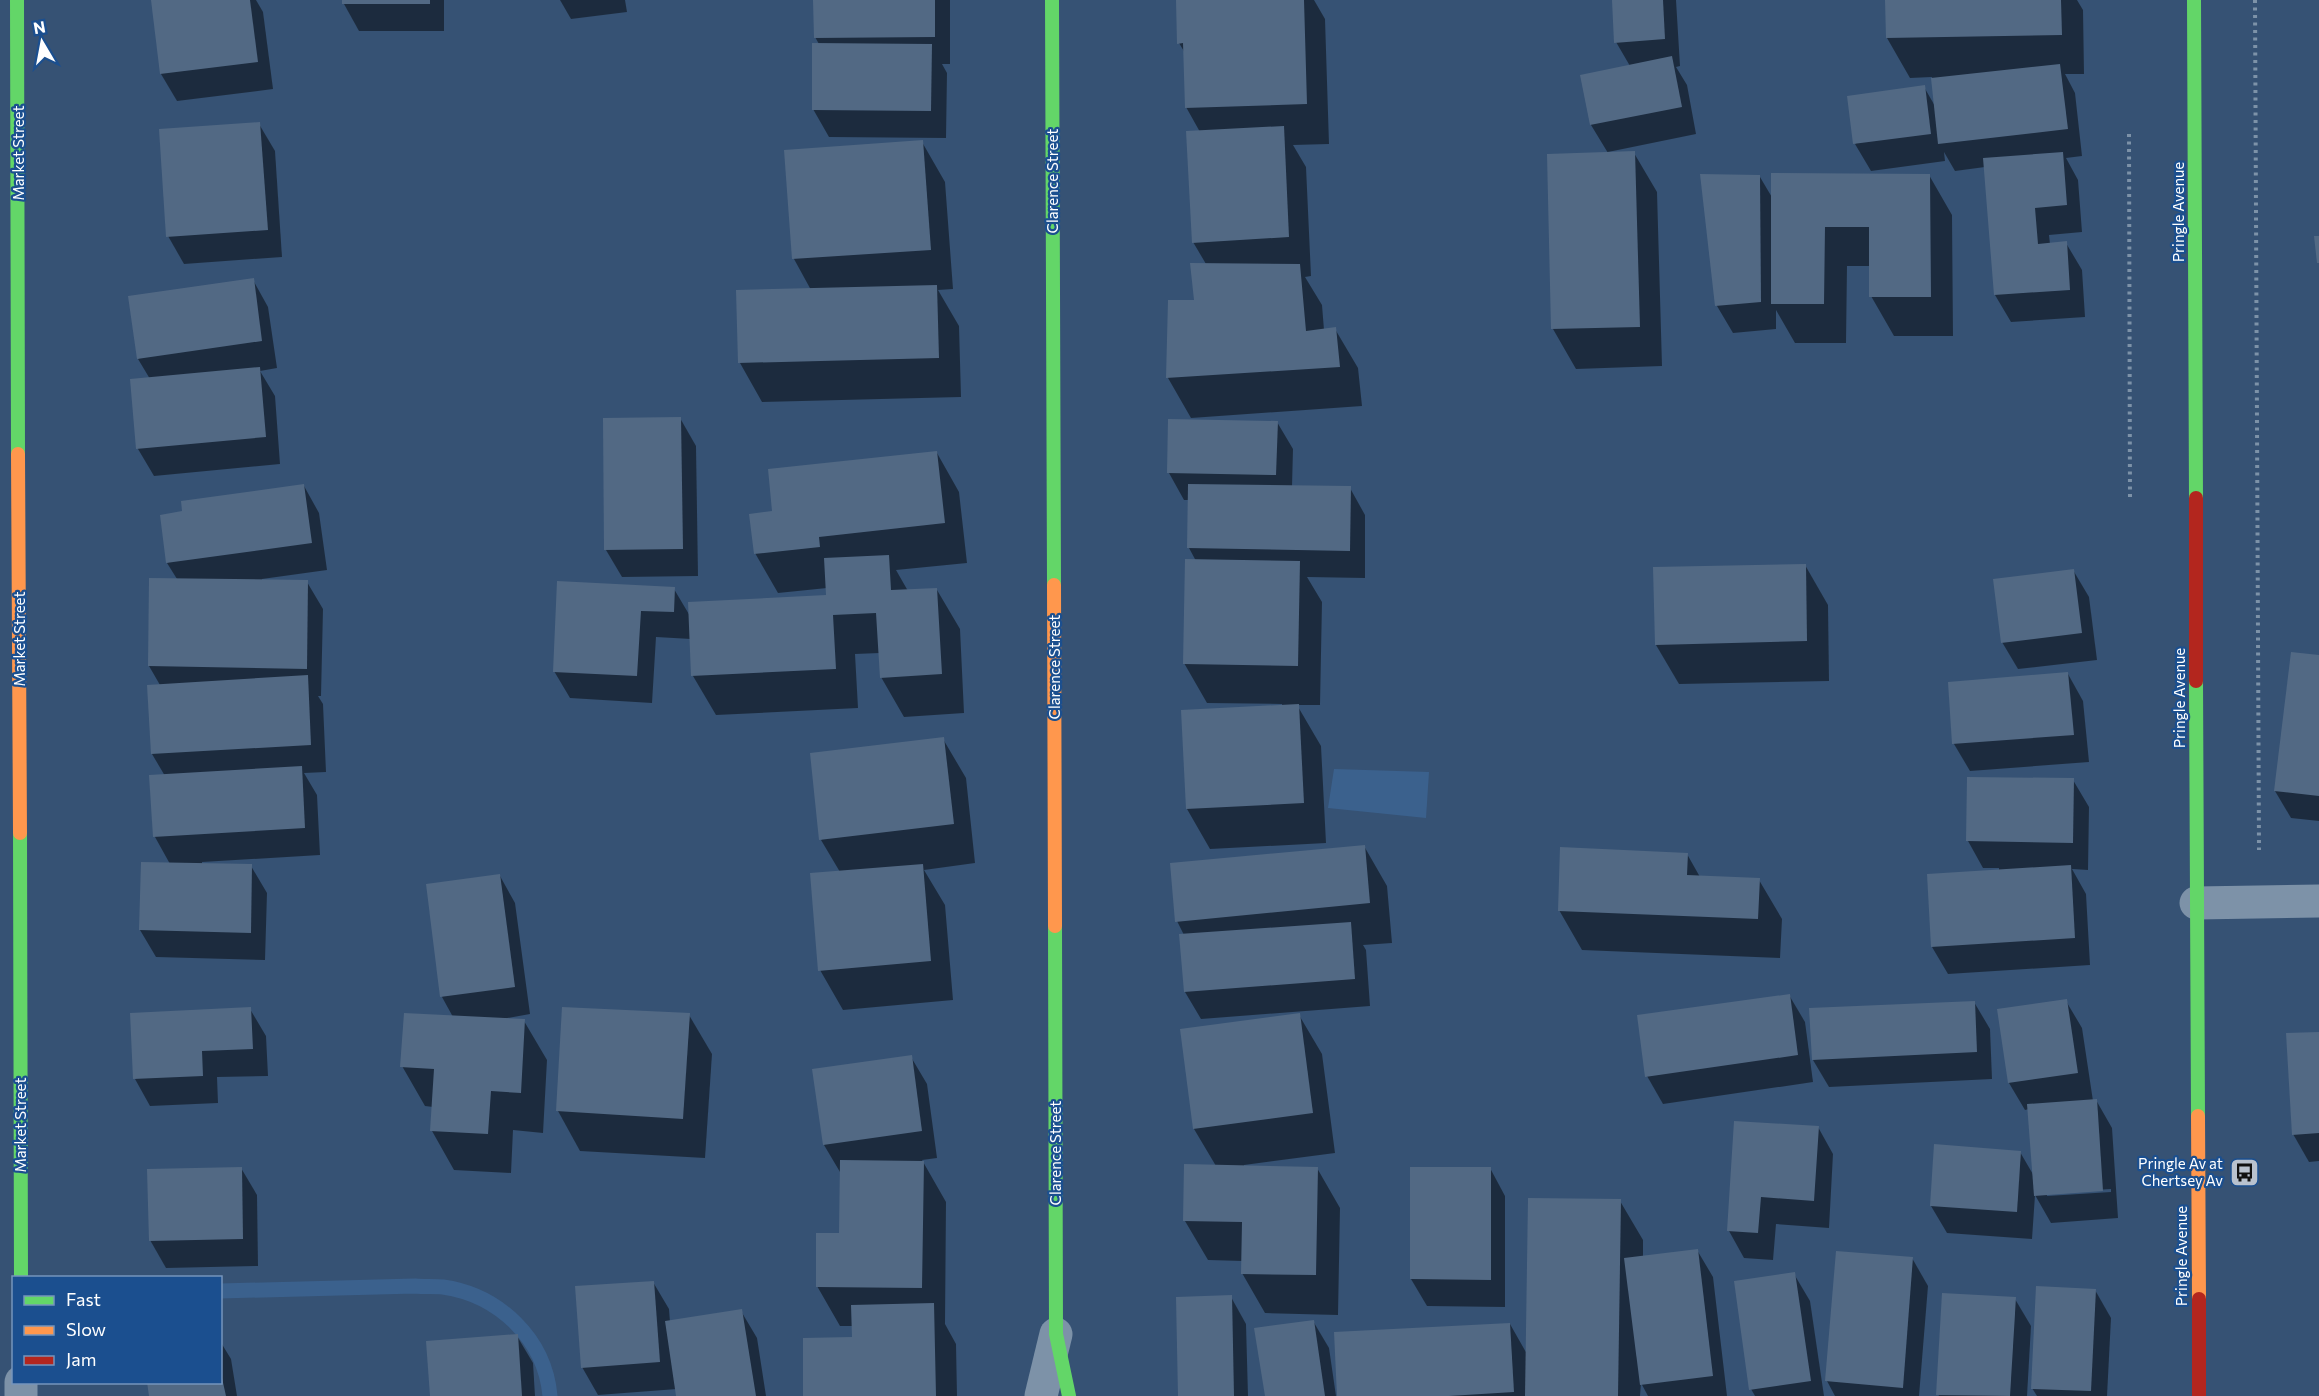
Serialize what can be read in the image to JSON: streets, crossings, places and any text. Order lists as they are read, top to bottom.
{
  "streets": {
    "street": ["Market Street", "Clarence Street", "Pringle Avenue"]
  },
  "places": {
    "bus stop": ["Pringle Av at Chertsey Av"]
  },
  "legend": ["Fast", "Slow", "Jam"],
  "north": "top"
}
